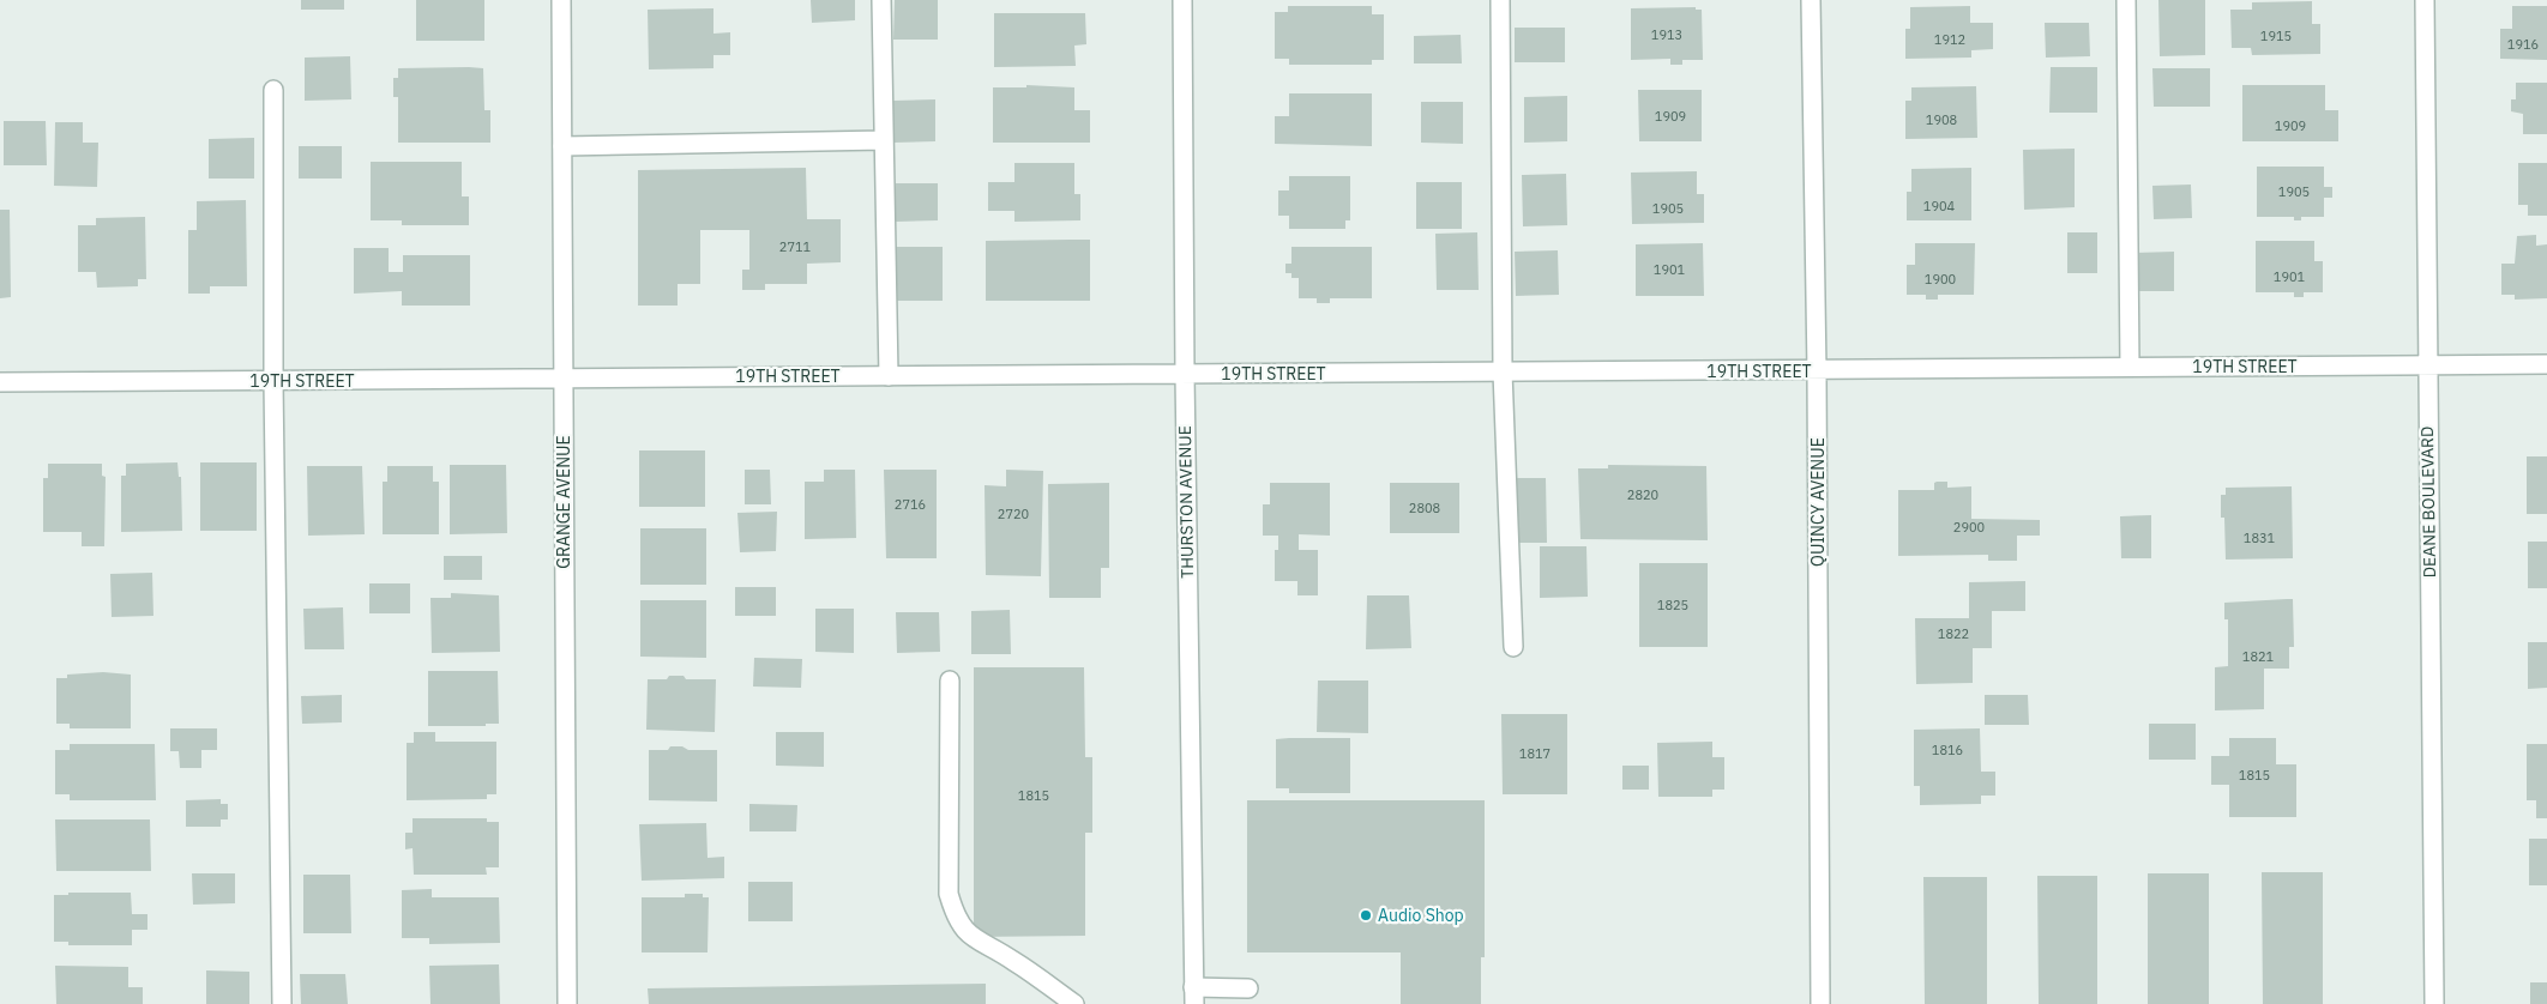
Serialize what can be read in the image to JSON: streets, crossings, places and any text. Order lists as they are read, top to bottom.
{
  "streets": {
    "street": [
      "19TH STREET",
      "GRANGE AVENUE",
      "THURSTON AVENUE",
      "QUINCY AVENUE",
      "DEANE BOULEVARD"
    ]
  },
  "crossings": [
    ["19TH STREET", "GRANGE AVENUE"],
    ["19TH STREET", "THURSTON AVENUE"],
    ["19TH STREET", "QUINCY AVENUE"],
    ["19TH STREET", "DEANE BOULEVARD"]
  ],
  "places": ["Audio Shop"],
  "house_numbers": [
    "1913",
    "1915",
    "1912",
    "1916",
    "1909",
    "1908",
    "1909",
    "1905",
    "1904",
    "1905",
    "2711",
    "1901",
    "1901",
    "1900",
    "2820",
    "2716",
    "2808",
    "2720",
    "2900",
    "1831",
    "1825",
    "1822",
    "1821",
    "1816",
    "1817",
    "1815",
    "1815"
  ]
}
